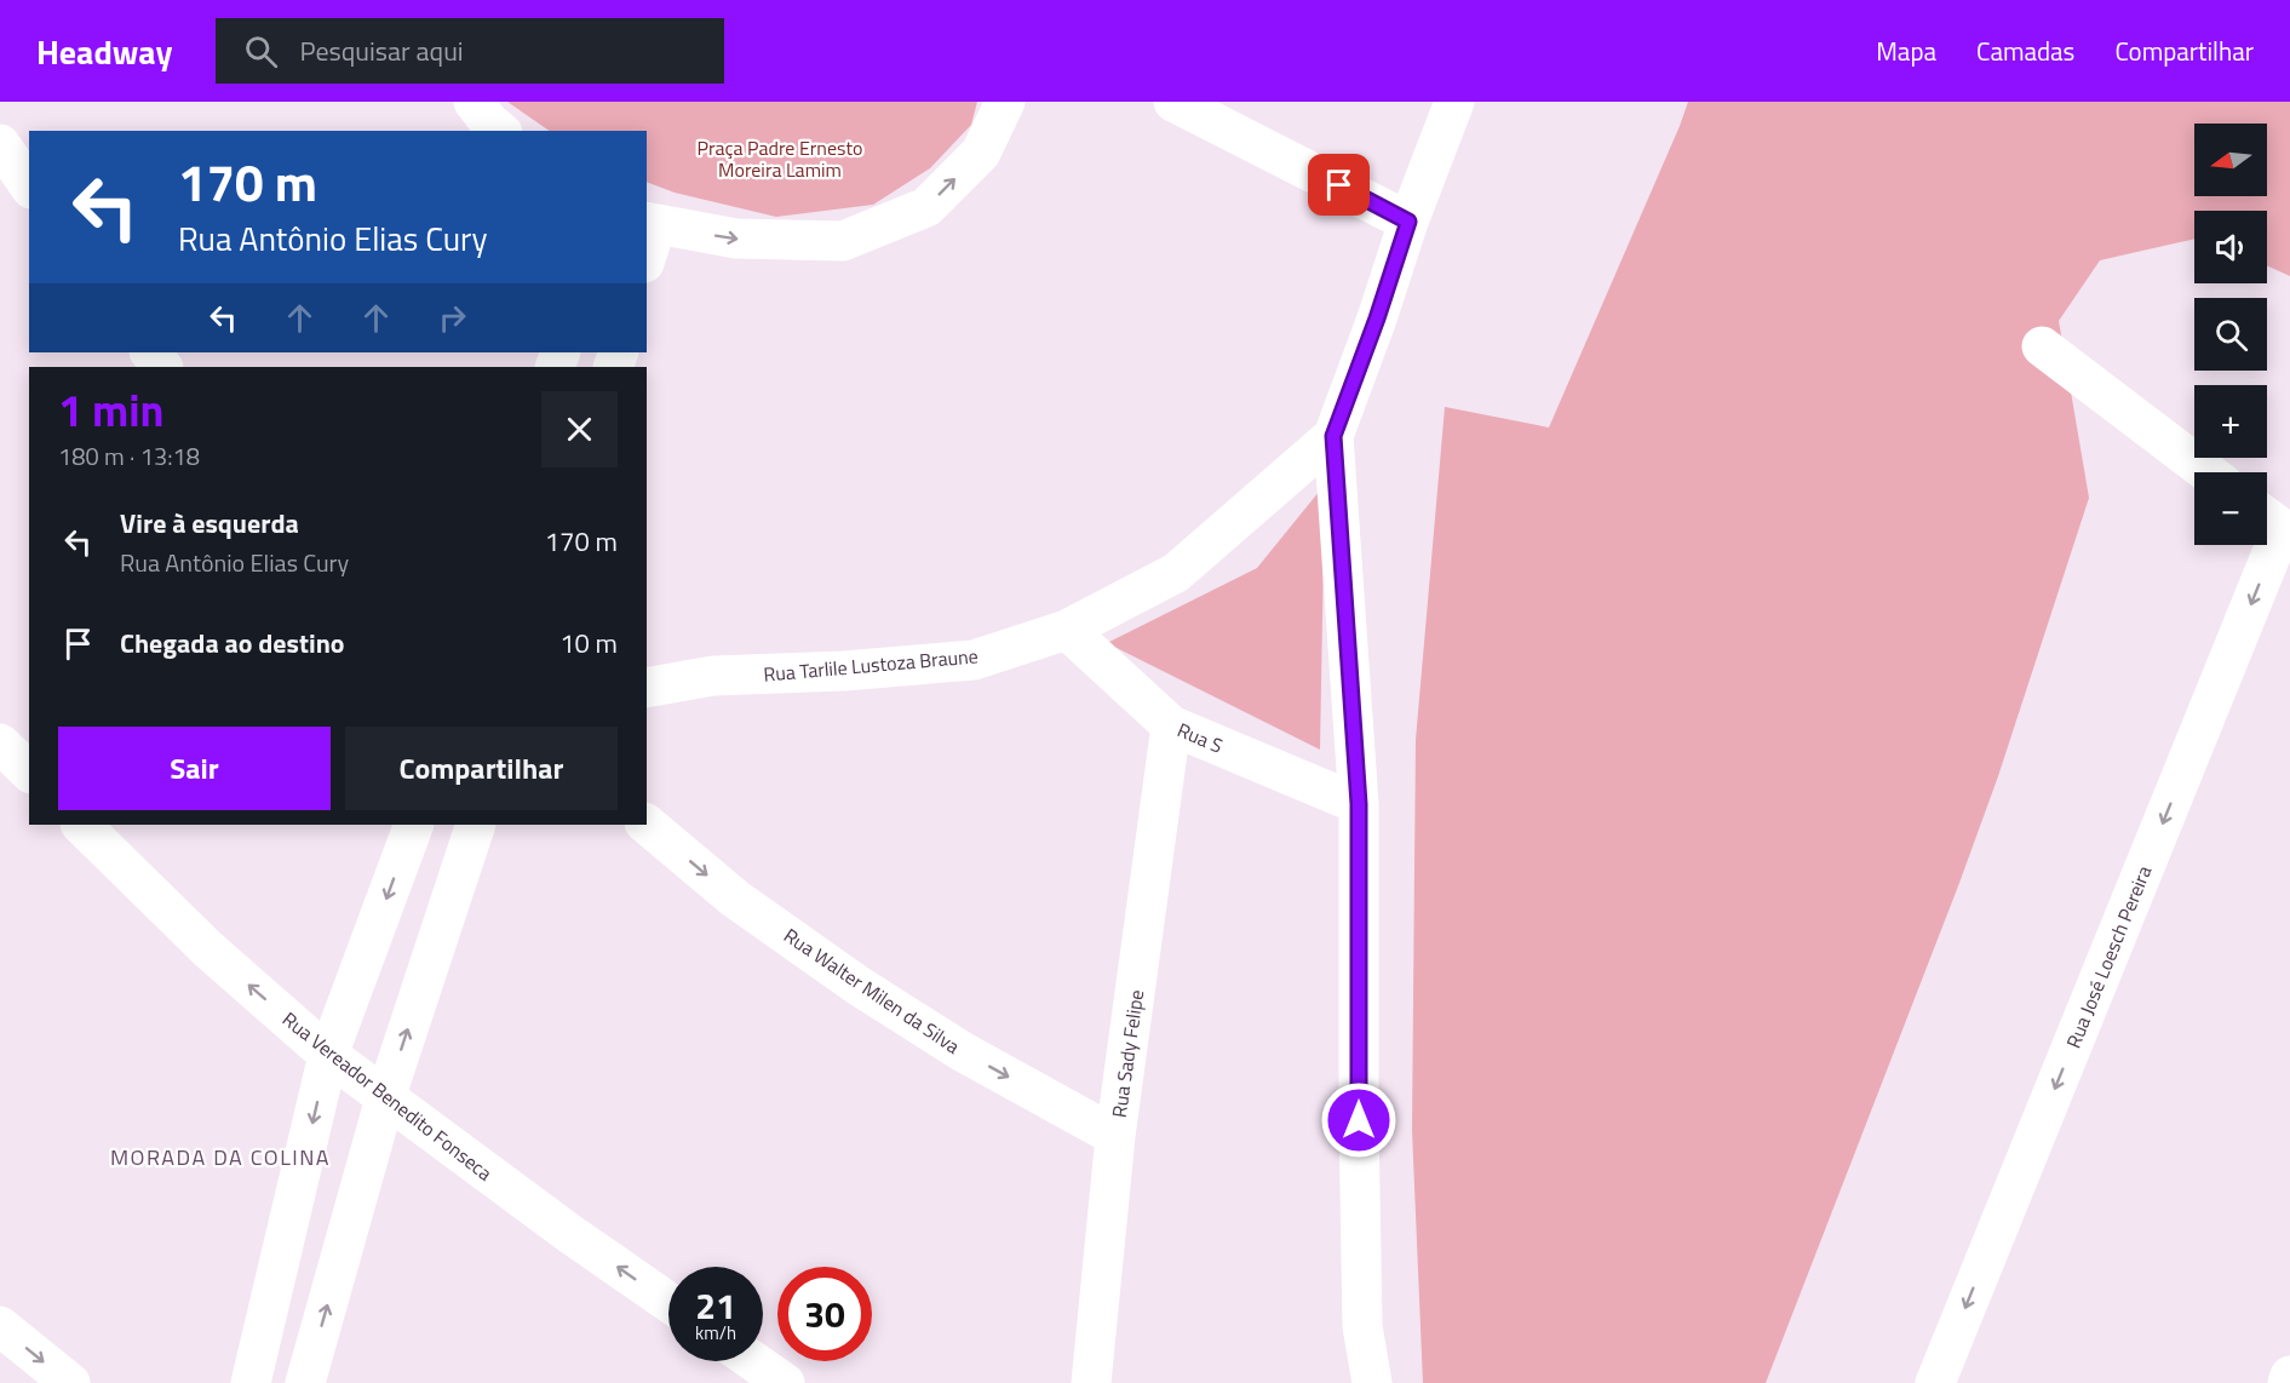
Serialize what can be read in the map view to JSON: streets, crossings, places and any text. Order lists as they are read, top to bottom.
{
  "streets": {
    "street": [
      "Rua Tarlile Lustoza Braune",
      "Rua S",
      "Rua José Loesch Pereira",
      "Rua Walter Milen da Silva",
      "Rua Sady Felipe",
      "Rua Vereador Benedito Fonseca"
    ]
  },
  "crossings": [
    ["Rua Tarlile Lustoza Braune", "Rua S"],
    ["Rua S", "Rua Sady Felipe"],
    ["Rua Walter Milen da Silva", "Rua Sady Felipe"]
  ],
  "one_way": ["Rua José Loesch Pereira", "Rua Walter Milen da Silva", "Rua Vereador Benedito Fonseca"],
  "districts": ["MORADA DA COLINA"],
  "parks": ["Praça Padre Ernesto Moreira Lamim"],
  "north": "left",
  "page": {
    "header": "Headway",
    "search": "Pesquisar aqui",
    "nav": ["Mapa", "Camadas", "Compartilhar"],
    "map_buttons": ["+", "−"],
    "turn": ["170 m", "Rua Antônio Elias Cury"],
    "heading": ["1 min", "180 m · 13:18"],
    "list": [
      {
        "name": "Vire à esquerda",
        "note": "Rua Antônio Elias Cury",
        "value": "170 m"
      },
      {
        "name": "Chegada ao destino",
        "value": "10 m"
      }
    ],
    "buttons": ["Sair", "Compartilhar"],
    "speed": "21 km/h",
    "limit": "30"
  }
}
